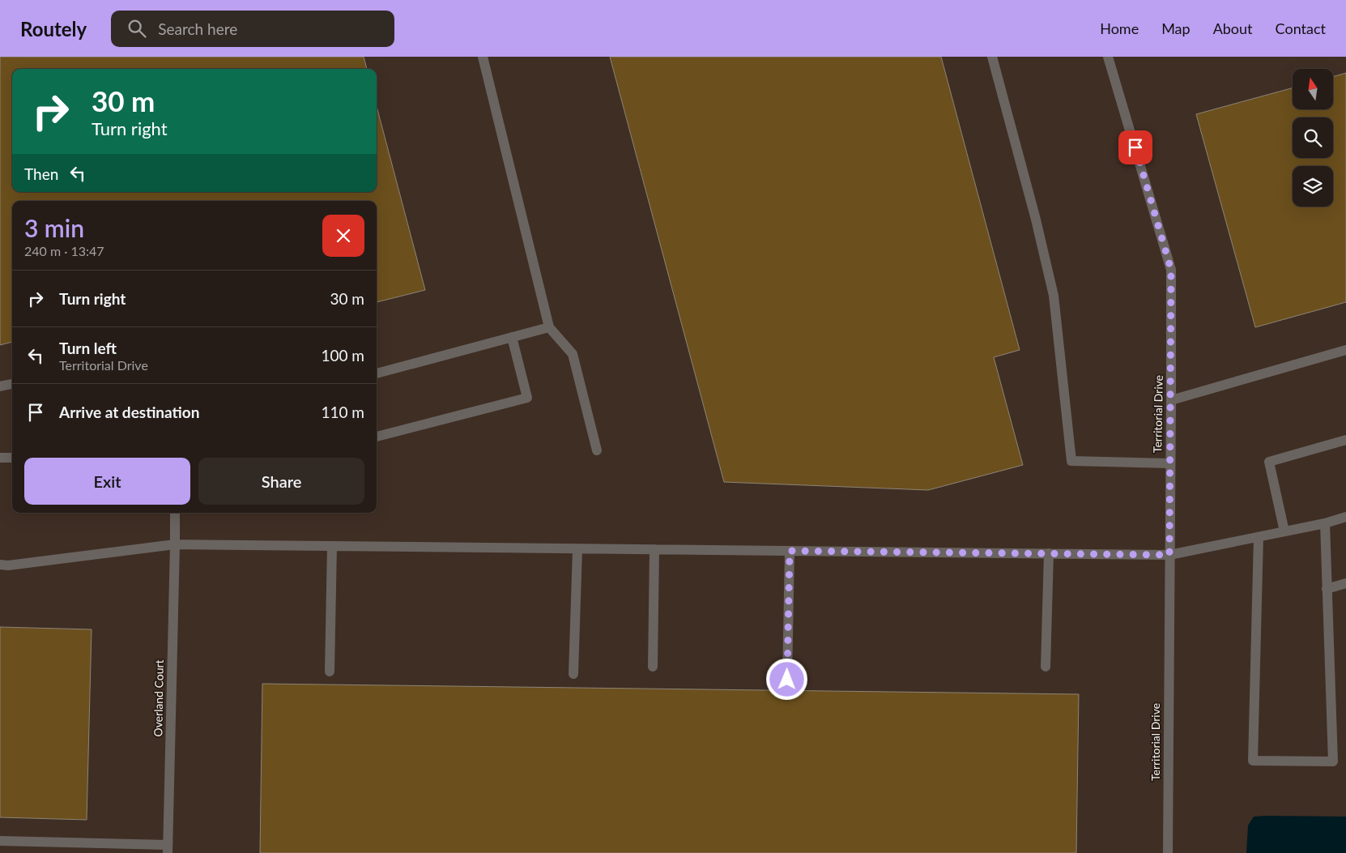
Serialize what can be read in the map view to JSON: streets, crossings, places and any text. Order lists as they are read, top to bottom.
{
  "streets": {
    "street": ["Territorial Drive", "Overland Court"]
  },
  "north": "top",
  "page": {
    "header": "Routely",
    "search": "Search here",
    "nav": [
      "Home",
      "Map",
      "About",
      "Contact"
    ],
    "turn": ["30 m", "Turn right"],
    "then": "Then",
    "heading": ["3 min", "240 m · 13:47"],
    "list": [
      {
        "name": "Turn right",
        "value": "30 m"
      },
      {
        "name": "Turn left",
        "note": "Territorial Drive",
        "value": "100 m"
      },
      {
        "name": "Arrive at destination",
        "value": "110 m"
      }
    ],
    "buttons": ["Exit", "Share"]
  }
}
